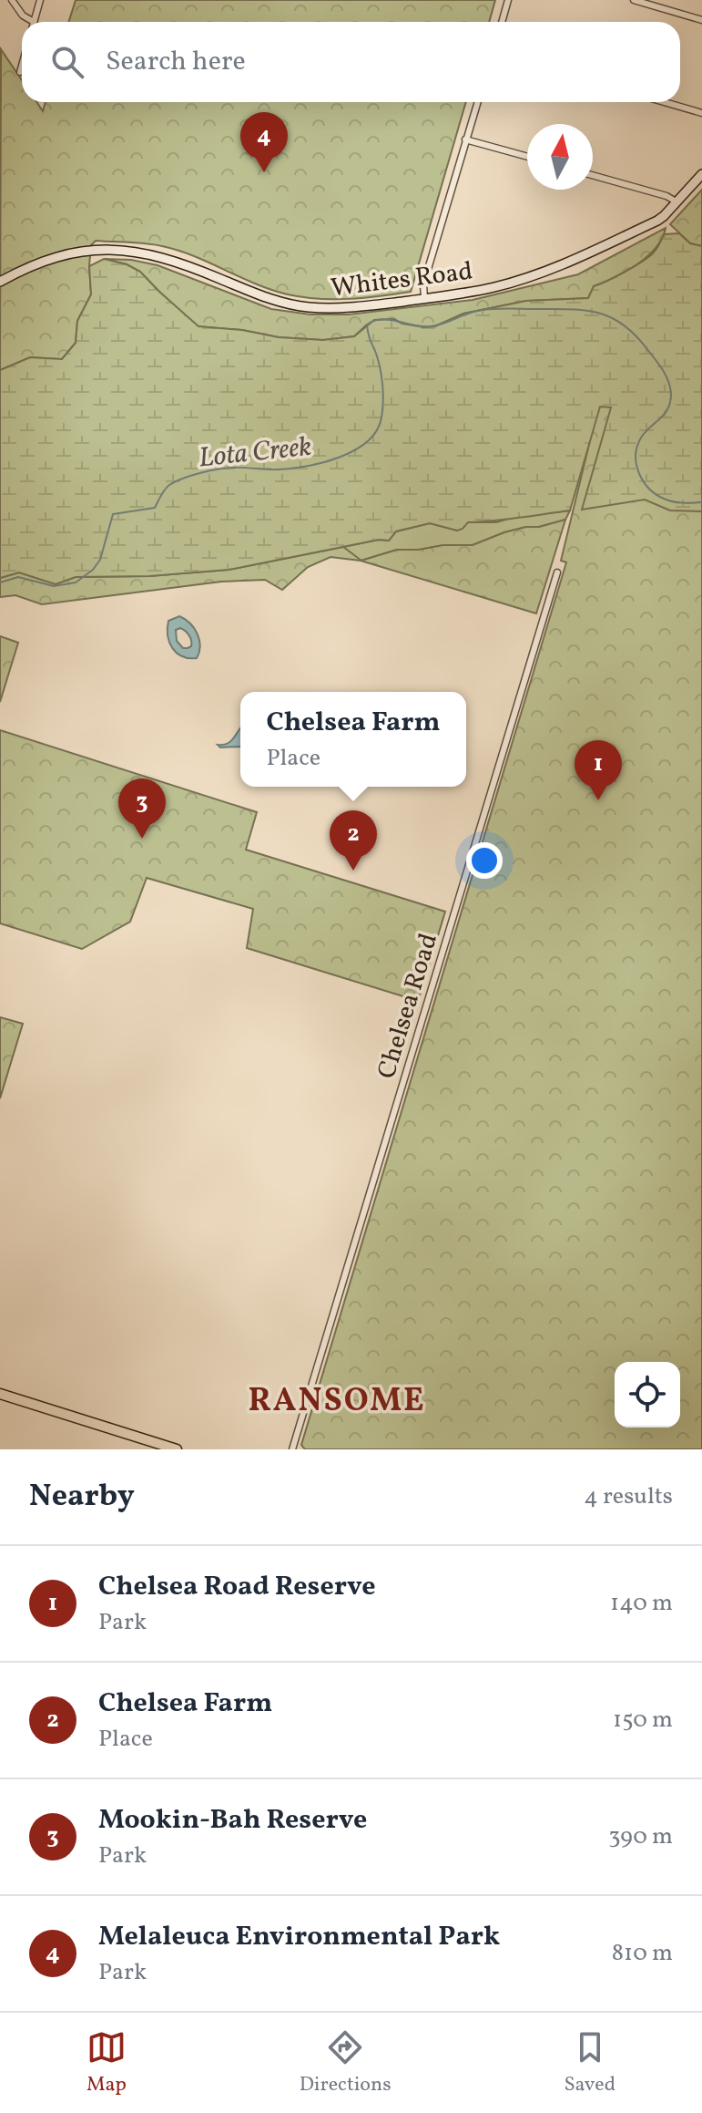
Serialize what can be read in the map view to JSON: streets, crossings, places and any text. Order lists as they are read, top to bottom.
{
  "streets": {
    "street": ["Whites Road", "Chelsea Road"]
  },
  "districts": ["RANSOME"],
  "water": ["Lota Creek"],
  "north": "top",
  "page": {
    "search": "Search here",
    "pins": [
      "4",
      "1",
      "3",
      "2"
    ],
    "popup": ["Chelsea Farm", "Place"],
    "heading": ["Nearby", "4 results"],
    "list": [
      {
        "mark": "1",
        "name": "Chelsea Road Reserve",
        "note": "Park",
        "value": "140 m"
      },
      {
        "mark": "2",
        "name": "Chelsea Farm",
        "note": "Place",
        "value": "150 m"
      },
      {
        "mark": "3",
        "name": "Mookin-Bah Reserve",
        "note": "Park",
        "value": "390 m"
      },
      {
        "mark": "4",
        "name": "Melaleuca Environmental Park",
        "note": "Park",
        "value": "810 m"
      }
    ],
    "nav": ["Map", "Directions", "Saved"]
  }
}
